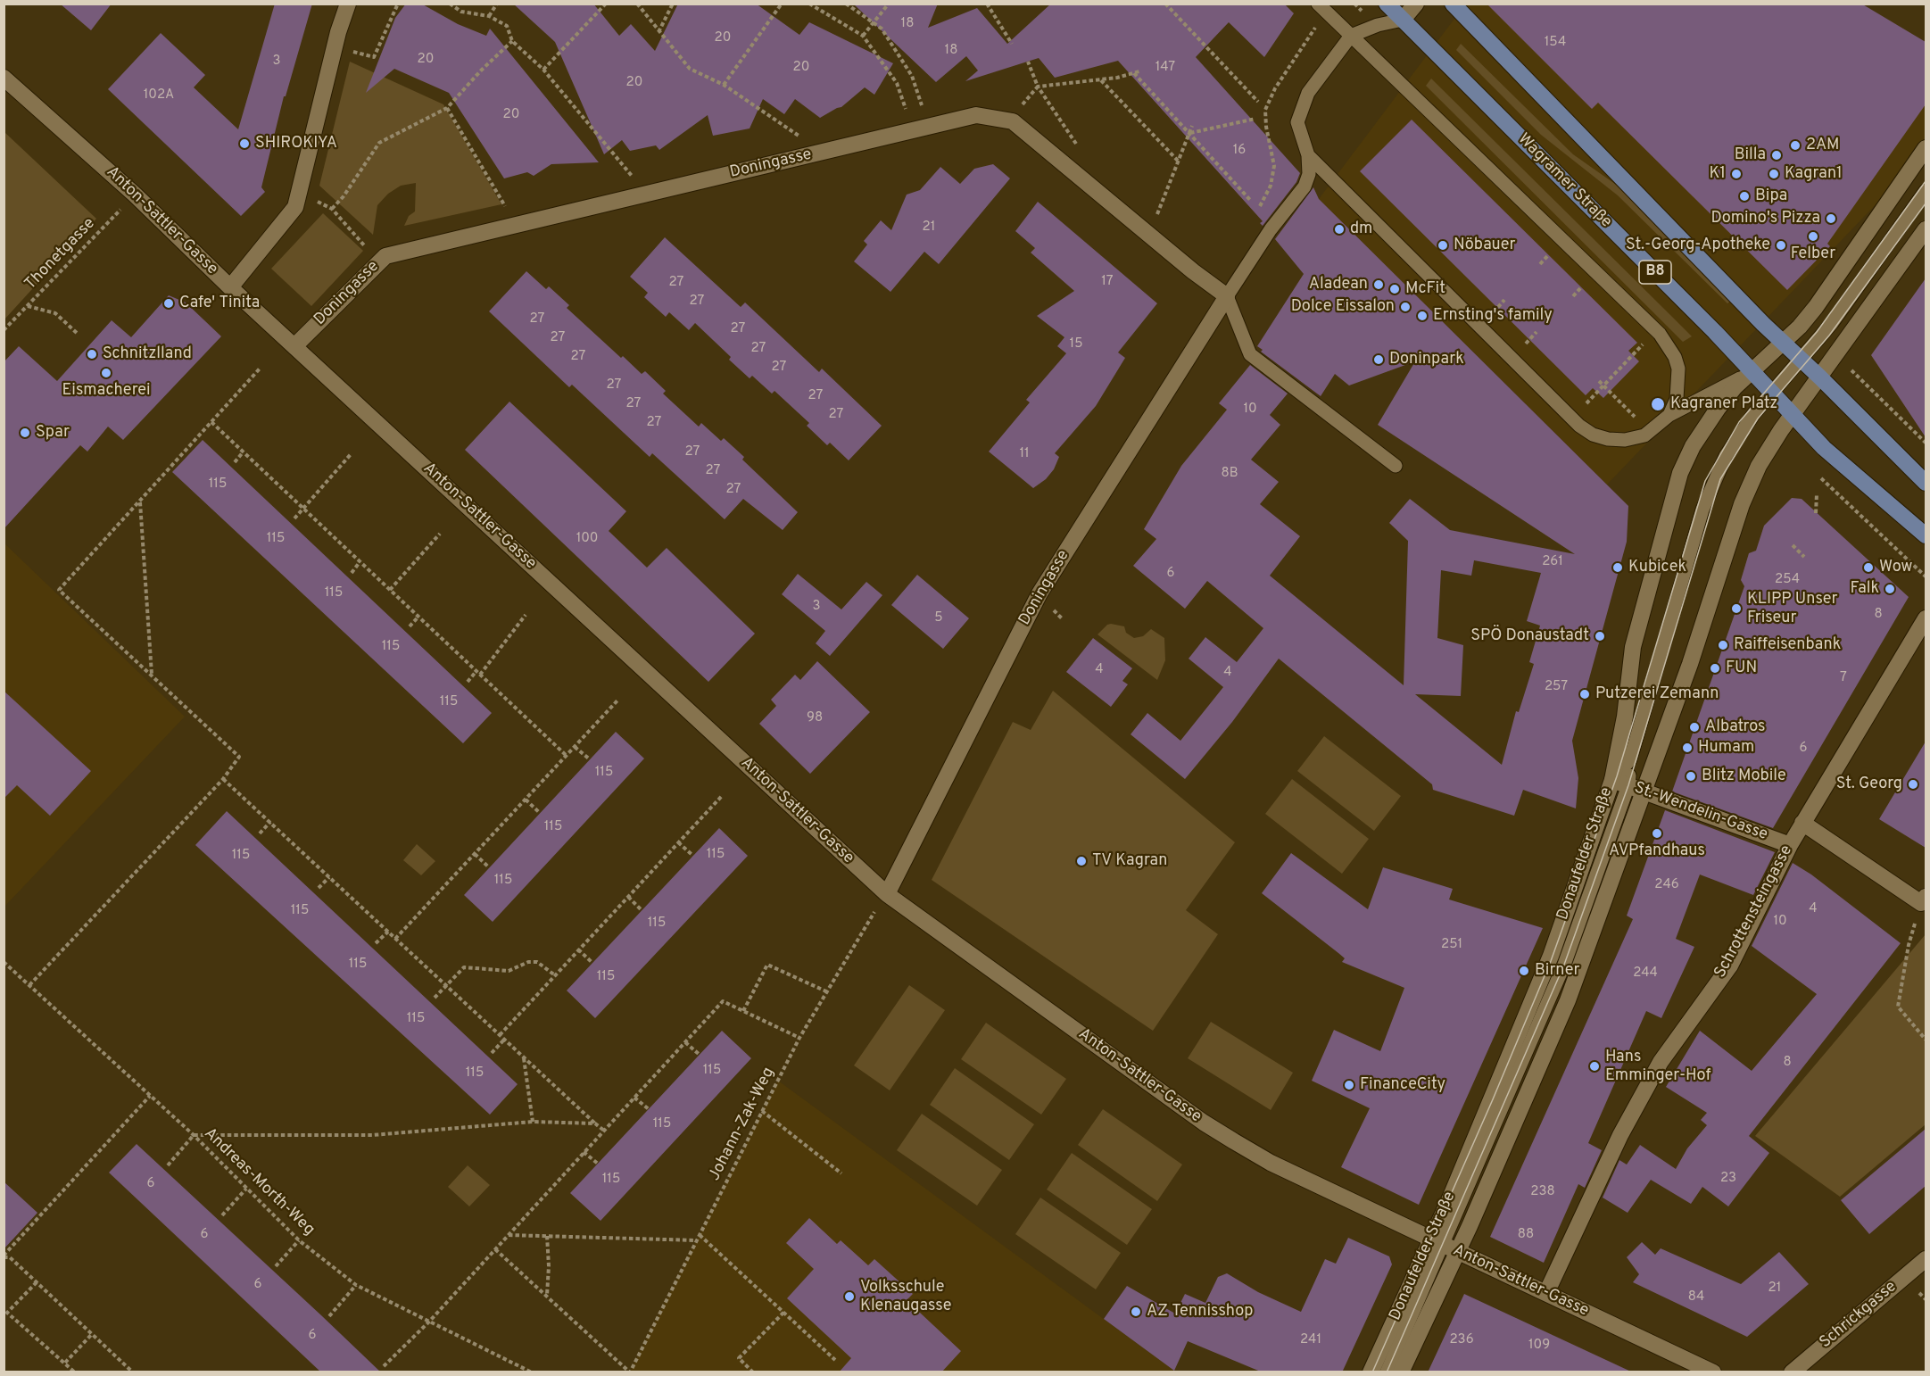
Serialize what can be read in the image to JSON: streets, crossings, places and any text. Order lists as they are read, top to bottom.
{
  "streets": {
    "main road": ["Wagramer Straße", "B8"],
    "street": [
      "Doningasse",
      "Anton-Sattler-Gasse",
      "St.-Wendelin-Gasse",
      "Donaufelder Straße",
      "Schrottensteingasse",
      "Schrickgasse"
    ],
    "path": ["Thonetgasse", "Johann-Zak-Weg", "Andreas-Morth-Weg"]
  },
  "crossings": [
    ["Doningasse", "Anton-Sattler-Gasse"],
    ["Doningasse", "Johann-Zak-Weg"],
    ["Wagramer Straße", "Donaufelder Straße"],
    ["Anton-Sattler-Gasse", "Thonetgasse"],
    ["Anton-Sattler-Gasse", "Donaufelder Straße"],
    ["Anton-Sattler-Gasse", "Schrottensteingasse"],
    ["Anton-Sattler-Gasse", "Johann-Zak-Weg"],
    ["B8", "Donaufelder Straße"],
    ["St.-Wendelin-Gasse", "Donaufelder Straße"],
    ["St.-Wendelin-Gasse", "Schrottensteingasse"]
  ],
  "places": [
    "SHIROKIYA",
    "2AM",
    "Billa",
    "K1",
    "Kagran1",
    "Bipa",
    "Domino's Pizza",
    "dm",
    "Felber",
    "Nöbauer",
    "St.-Georg-Apotheke",
    "Aladean",
    "McFit",
    "Cafe' Tinita",
    "Dolce Eissalon",
    "Ernsting's family",
    "Schnitzlland",
    "Doninpark",
    "Eismacherei",
    "Kagraner Platz",
    "Spar",
    "Kubicek",
    "Wow",
    "Falk",
    "KLIPP Unser Friseur",
    "SPÖ Donaustadt",
    "Raiffeisenbank",
    "FUN",
    "Putzerei Zemann",
    "Albatros",
    "Humam",
    "Blitz Mobile",
    "St. Georg",
    "AVPfandhaus",
    "TV Kagran",
    "Birner",
    "Hans Emminger-Hof",
    "FinanceCity",
    "Volksschule Klenaugasse",
    "AZ Tennisshop"
  ],
  "house_numbers": [
    "18",
    "20",
    "154",
    "18",
    "20",
    "3",
    "20",
    "147",
    "20",
    "102A",
    "20",
    "16",
    "21",
    "17",
    "27",
    "27",
    "27",
    "27",
    "27",
    "15",
    "27",
    "27",
    "27",
    "27",
    "27",
    "27",
    "10",
    "27",
    "27",
    "27",
    "11",
    "27",
    "8B",
    "115",
    "27",
    "115",
    "100",
    "261",
    "6",
    "254",
    "115",
    "3",
    "8",
    "5",
    "115",
    "4",
    "4",
    "7",
    "257",
    "115",
    "98",
    "6",
    "115",
    "115",
    "115",
    "115",
    "115",
    "246",
    "4",
    "115",
    "10",
    "115",
    "251",
    "115",
    "244",
    "115",
    "115",
    "8",
    "115",
    "115",
    "115",
    "23",
    "115",
    "6",
    "238",
    "6",
    "88",
    "6",
    "21",
    "84",
    "6",
    "241",
    "236",
    "109"
  ]
}
